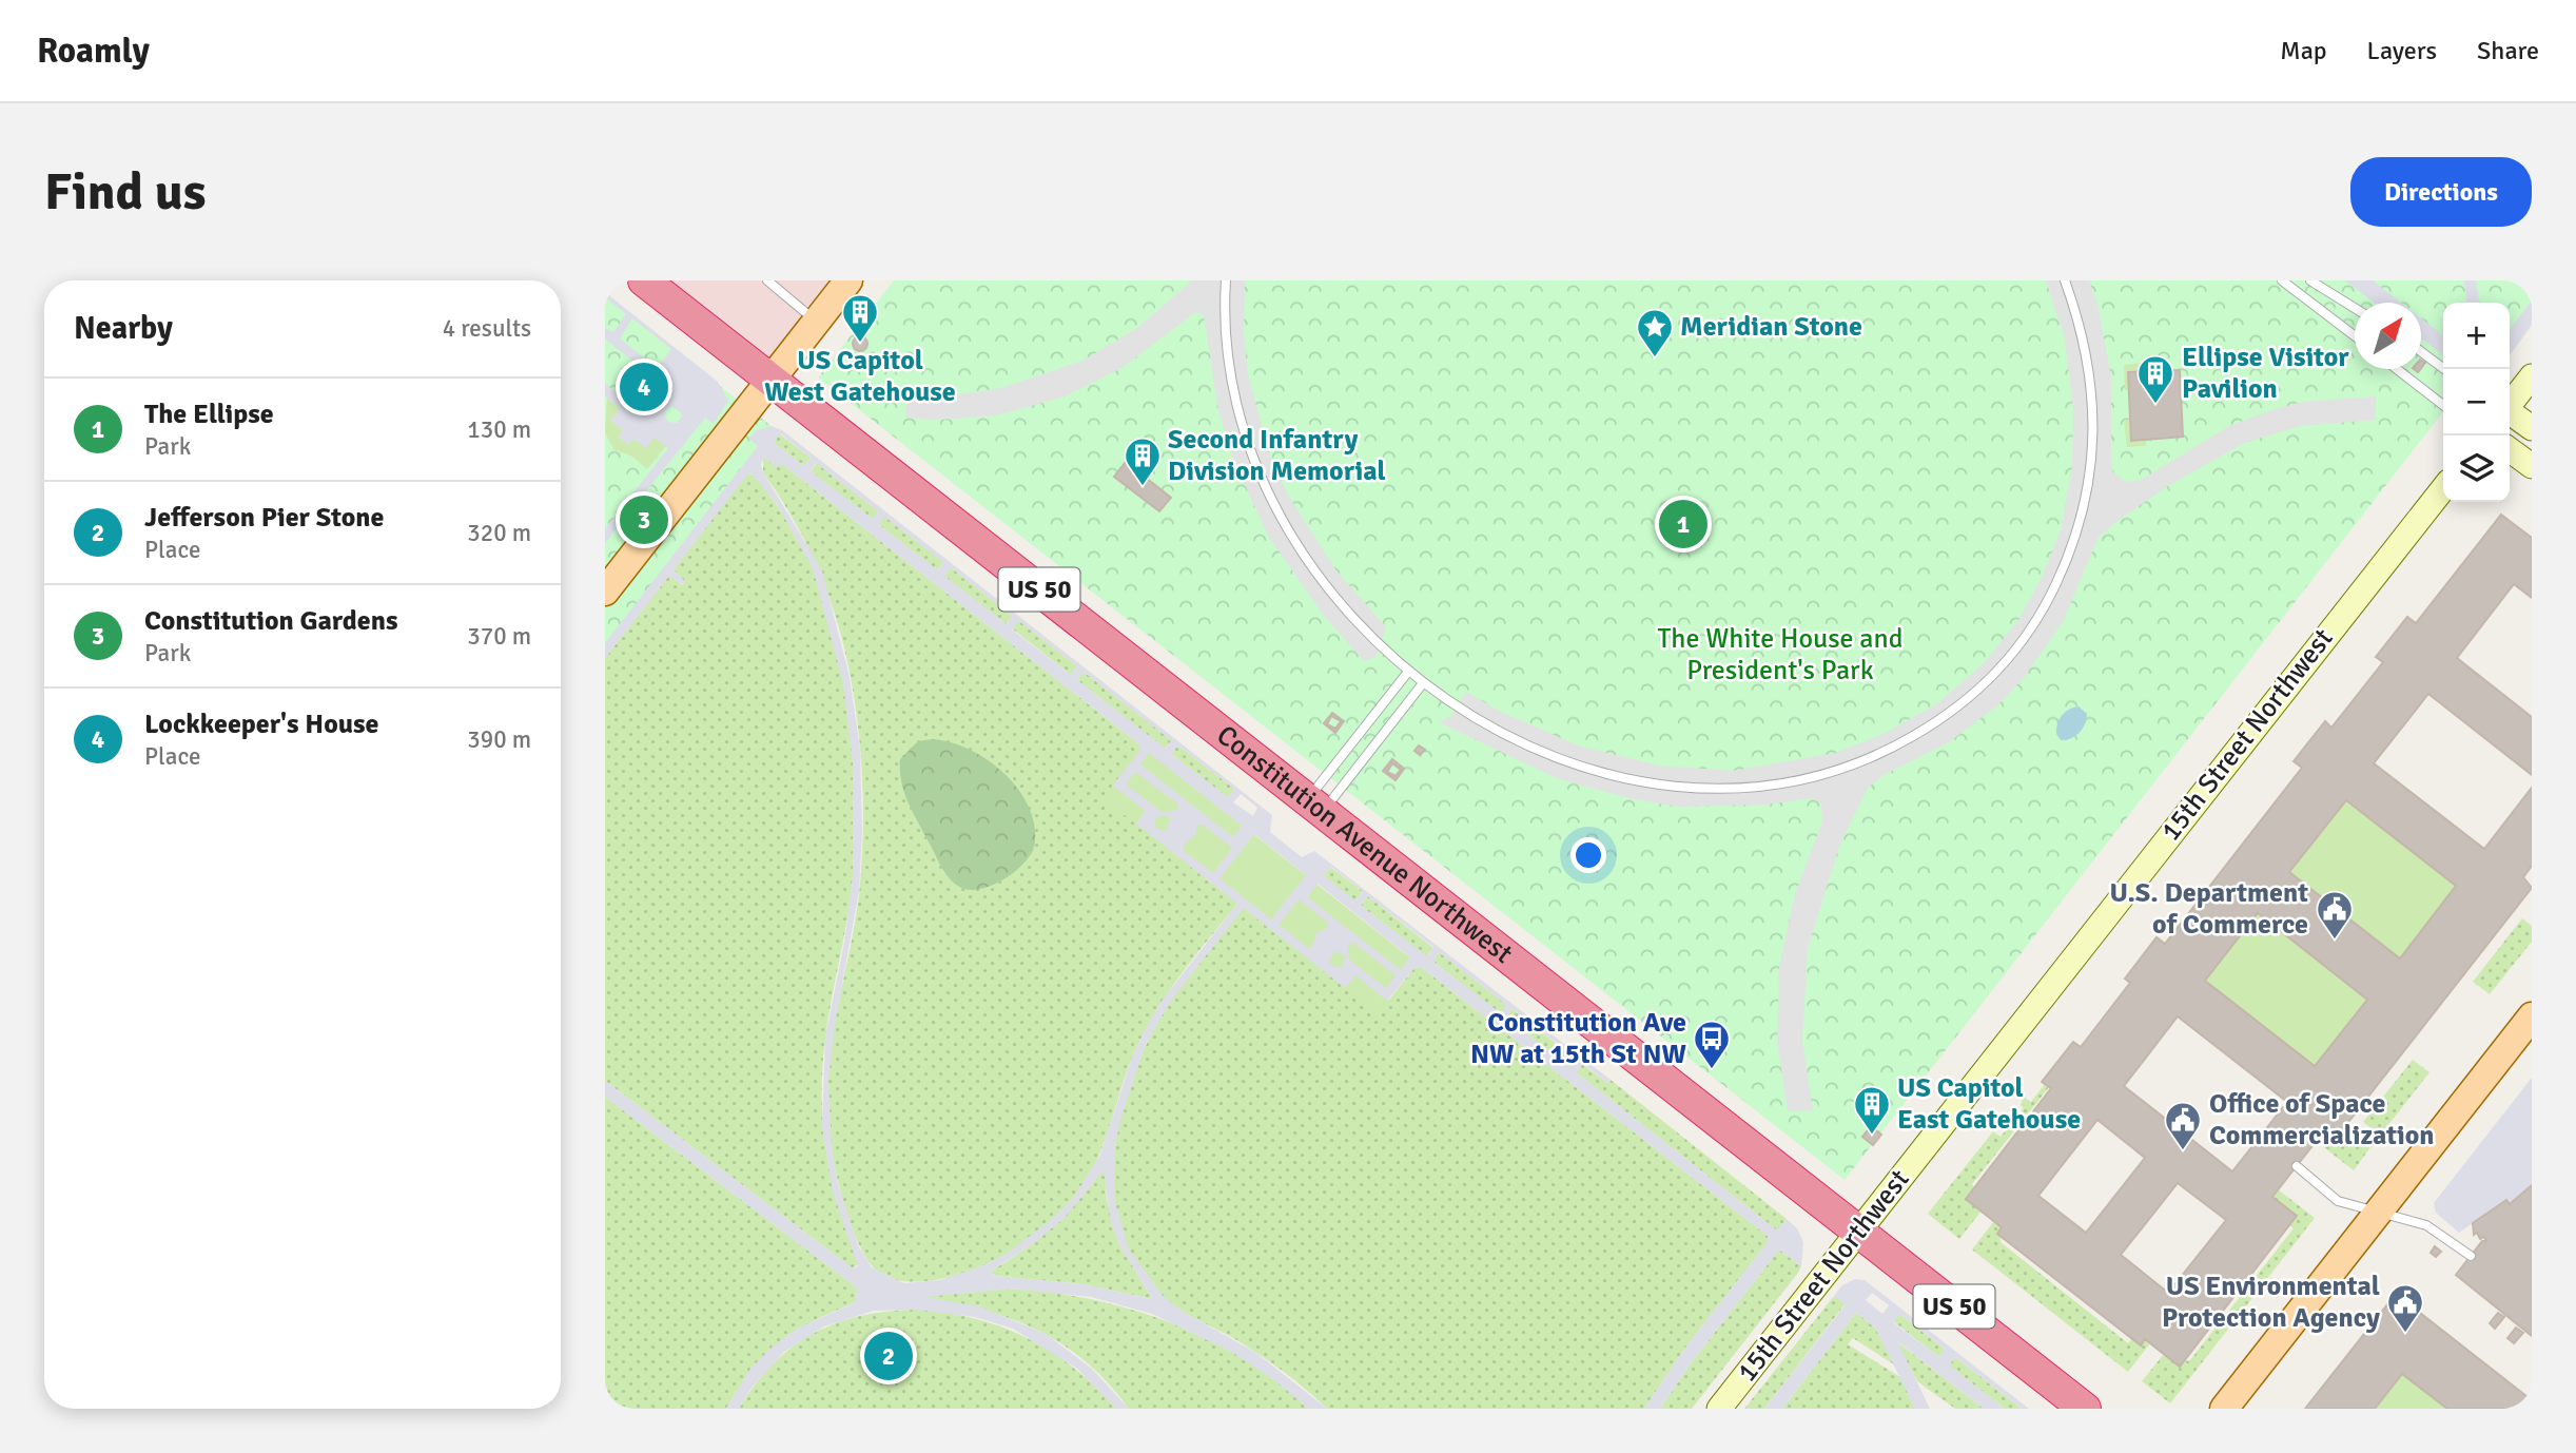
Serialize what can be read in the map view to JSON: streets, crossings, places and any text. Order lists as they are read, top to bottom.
{
  "streets": {
    "highway": ["US 50", "Constitution Avenue Northwest"],
    "main road": ["15th Street Northwest"]
  },
  "crossings": [
    ["15th Street Northwest", "Constitution Avenue Northwest"]
  ],
  "parks": ["The White House and President's Park"],
  "places": {
    "building": [
      "US Capitol West Gatehouse",
      "Ellipse Visitor Pavilion",
      "Second Infantry Division Memorial",
      "US Capitol East Gatehouse"
    ],
    "place": ["Meridian Stone"],
    "public building": ["U.S. Department of Commerce", "Office of Space Commercialization", "US Environmental Protection Agency"],
    "bus stop": ["Constitution Ave NW at 15th St NW"]
  },
  "north": "top right",
  "page": {
    "header": "Roamly",
    "nav": ["Map", "Layers", "Share"],
    "buttons": "Directions",
    "title": "Find us",
    "heading": ["Nearby", "4 results"],
    "map_buttons": ["+", "−"],
    "pins": [
      "4",
      "3",
      "1",
      "2"
    ],
    "list": [
      {
        "mark": "1",
        "name": "The Ellipse",
        "note": "Park",
        "value": "130 m"
      },
      {
        "mark": "2",
        "name": "Jefferson Pier Stone",
        "note": "Place",
        "value": "320 m"
      },
      {
        "mark": "3",
        "name": "Constitution Gardens",
        "note": "Park",
        "value": "370 m"
      },
      {
        "mark": "4",
        "name": "Lockkeeper's House",
        "note": "Place",
        "value": "390 m"
      }
    ]
  }
}
